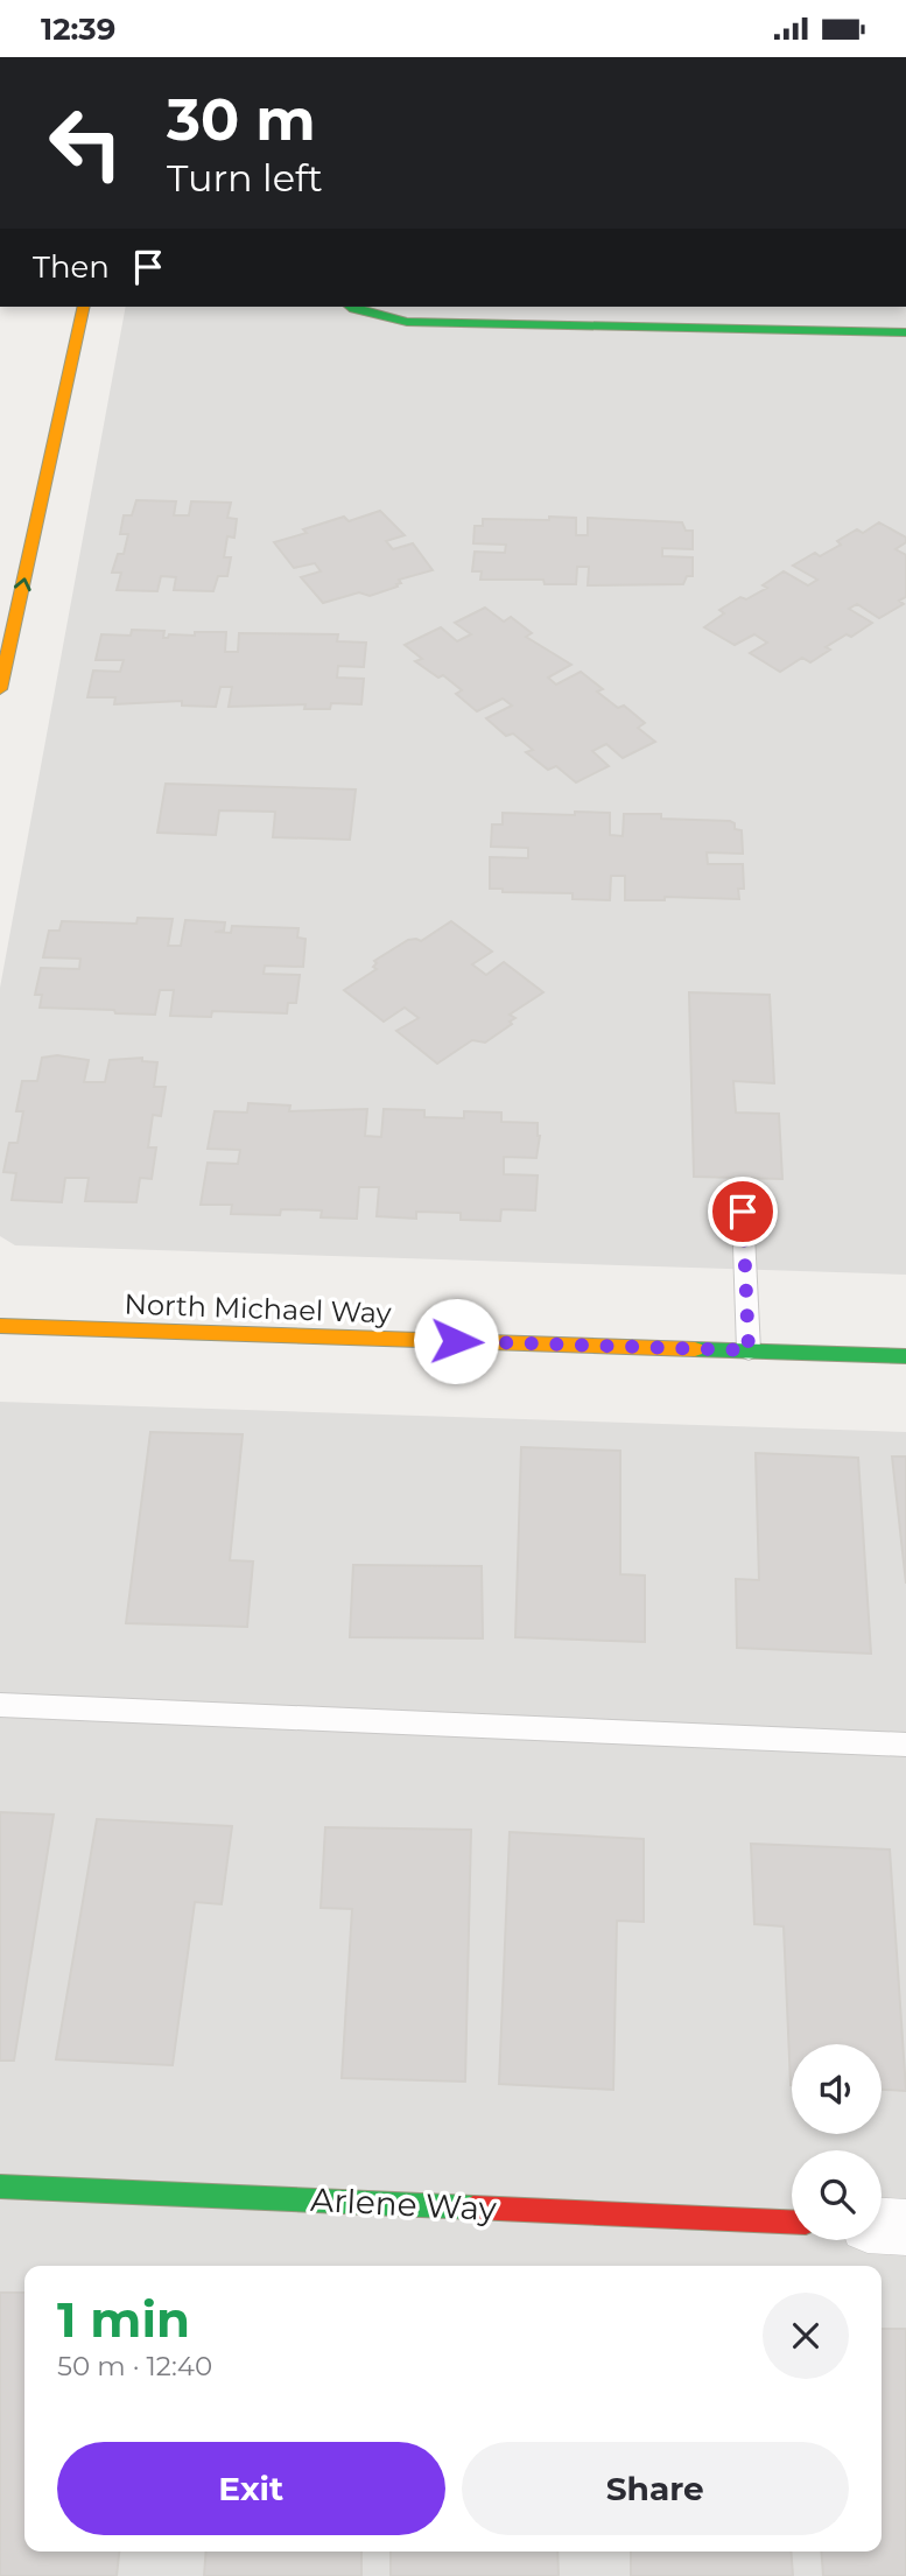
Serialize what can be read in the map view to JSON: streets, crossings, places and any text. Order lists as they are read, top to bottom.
{
  "streets": {
    "street": ["North Michael Way", "Arlene Way"]
  },
  "page": {
    "status": "12:39",
    "turn": ["30 m", "Turn left"],
    "then": "Then",
    "heading": ["1 min", "50 m · 12:40"],
    "buttons": ["Exit", "Share"]
  }
}
